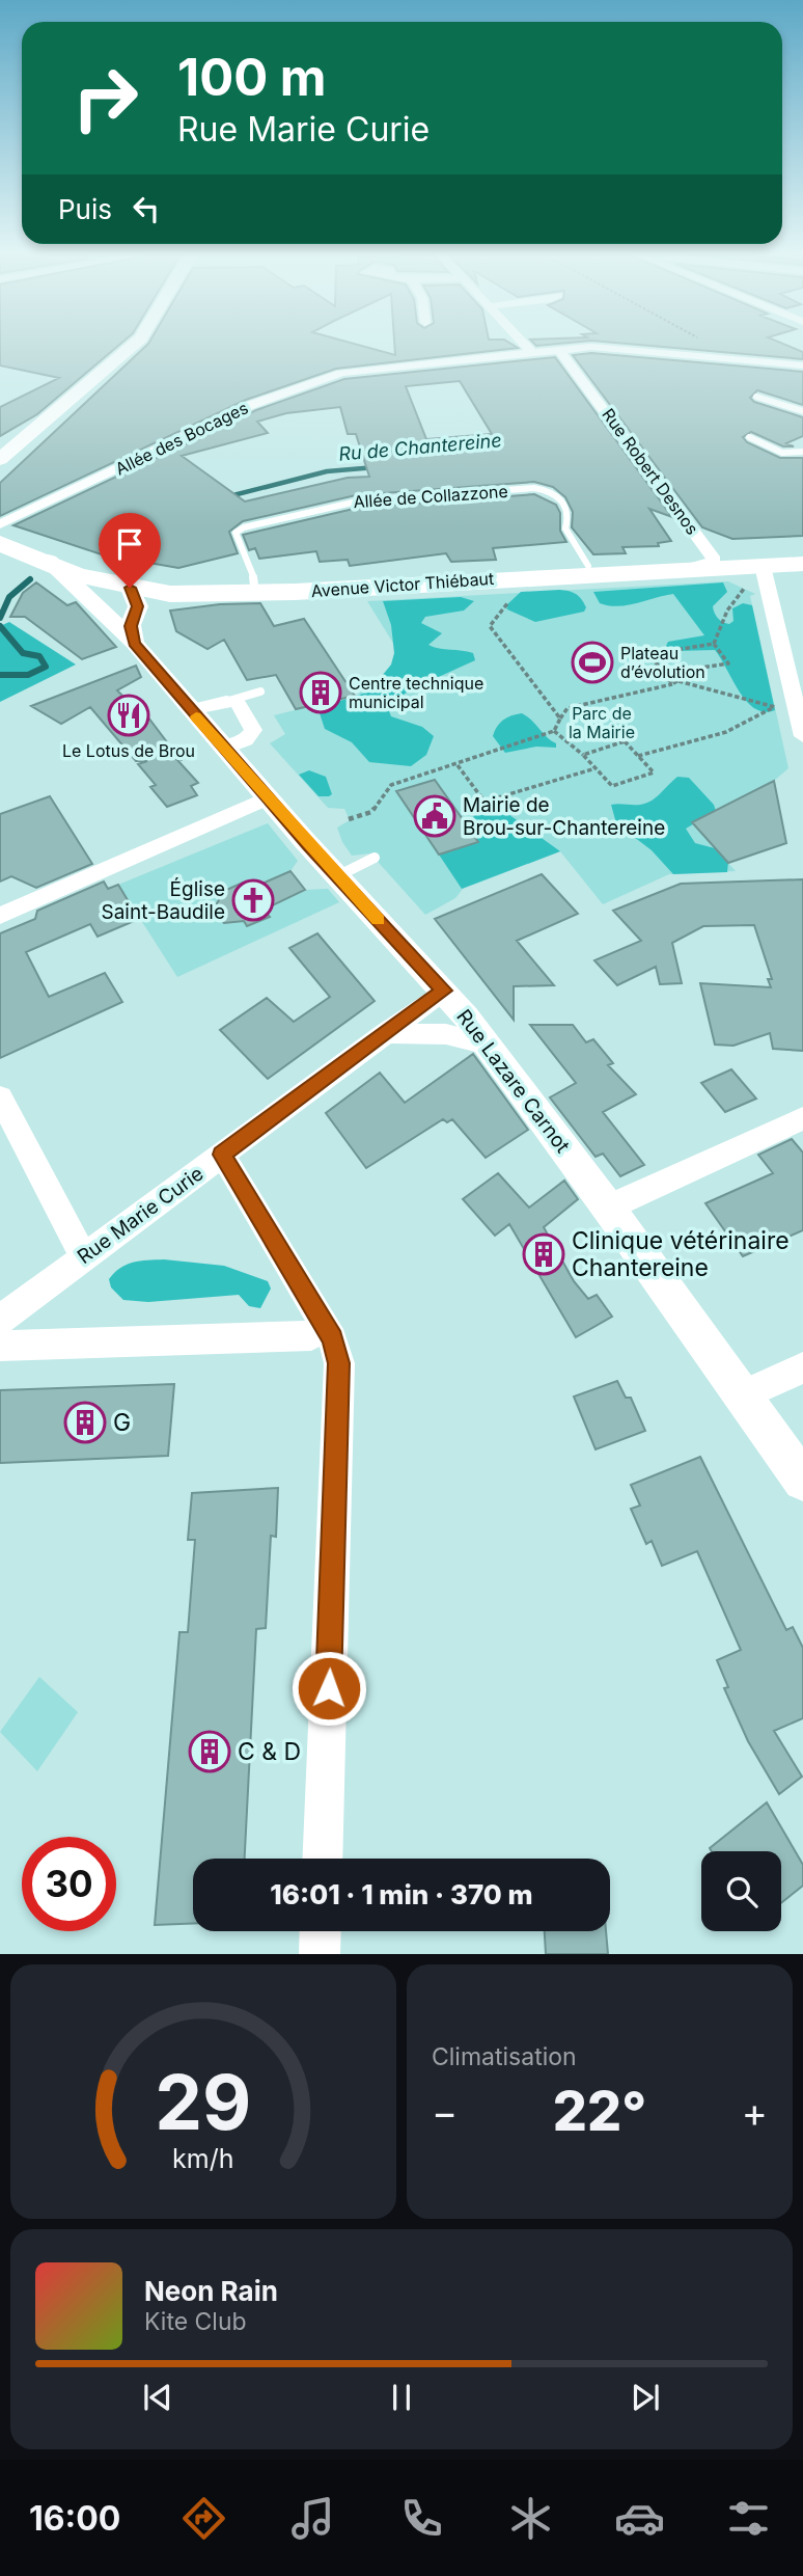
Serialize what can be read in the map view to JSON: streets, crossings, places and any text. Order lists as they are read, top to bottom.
{
  "streets": {
    "main road": ["Avenue Victor Thiébaut"],
    "street": [
      "Allée des Bocages",
      "Rue Robert Desnos",
      "Rue Lazare Carnot",
      "Rue Marie Curie"
    ],
    "lane": ["Allée de Collazzone"]
  },
  "crossings": [
    ["Allée des Bocages", "Rue Robert Desnos"],
    ["Rue Robert Desnos", "Avenue Victor Thiébaut"],
    ["Allée de Collazzone", "Avenue Victor Thiébaut"],
    ["Avenue Victor Thiébaut", "Rue Lazare Carnot"],
    ["Rue Lazare Carnot", "Rue Marie Curie"]
  ],
  "water": ["Ru de Chantereine"],
  "parks": ["Parc de la Mairie"],
  "places": {
    "sports": ["Plateau d’évolution"],
    "building": [
      "Centre technique municipal",
      "Clinique vétérinaire Chantereine",
      "G",
      "C & D"
    ],
    "restaurant": ["Le Lotus de Brou"],
    "public building": ["Mairie de Brou-sur-Chantereine"],
    "church": ["Église Saint-Baudile"]
  },
  "page": {
    "turn": ["100 m", "Rue Marie Curie"],
    "then": "Puis",
    "limit": "30",
    "trip": "16:01 · 1 min · 370 m",
    "tile": "Climatisation",
    "heat": ["−", "22°", "+"],
    "song": ["Neon Rain", "Kite Club"],
    "tabs": "16:00",
    "gauge": ["29", "km/h"]
  }
}
